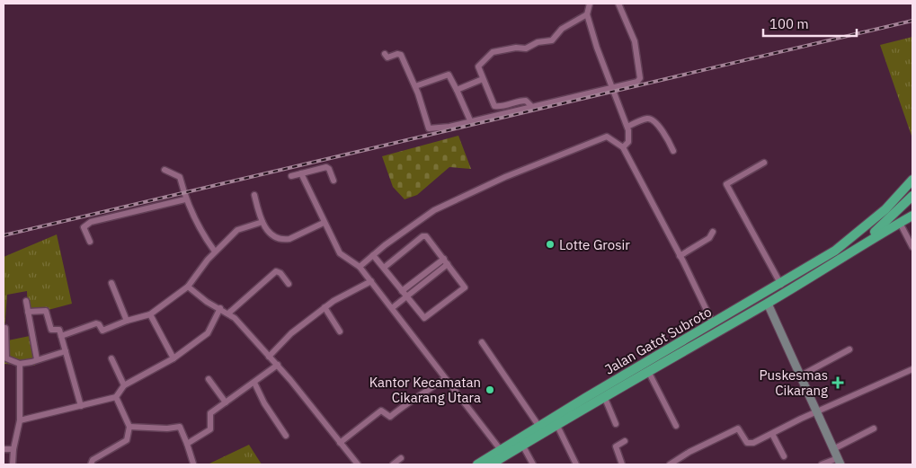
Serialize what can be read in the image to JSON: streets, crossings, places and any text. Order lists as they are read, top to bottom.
{
  "streets": {
    "highway": ["Jalan Gatot Subroto"]
  },
  "places": {
    "other": ["Lotte Grosir", "Kantor Kecamatan Cikarang Utara"],
    "health": ["Puskesmas Cikarang"]
  },
  "scale_bar": "100 m"
}
